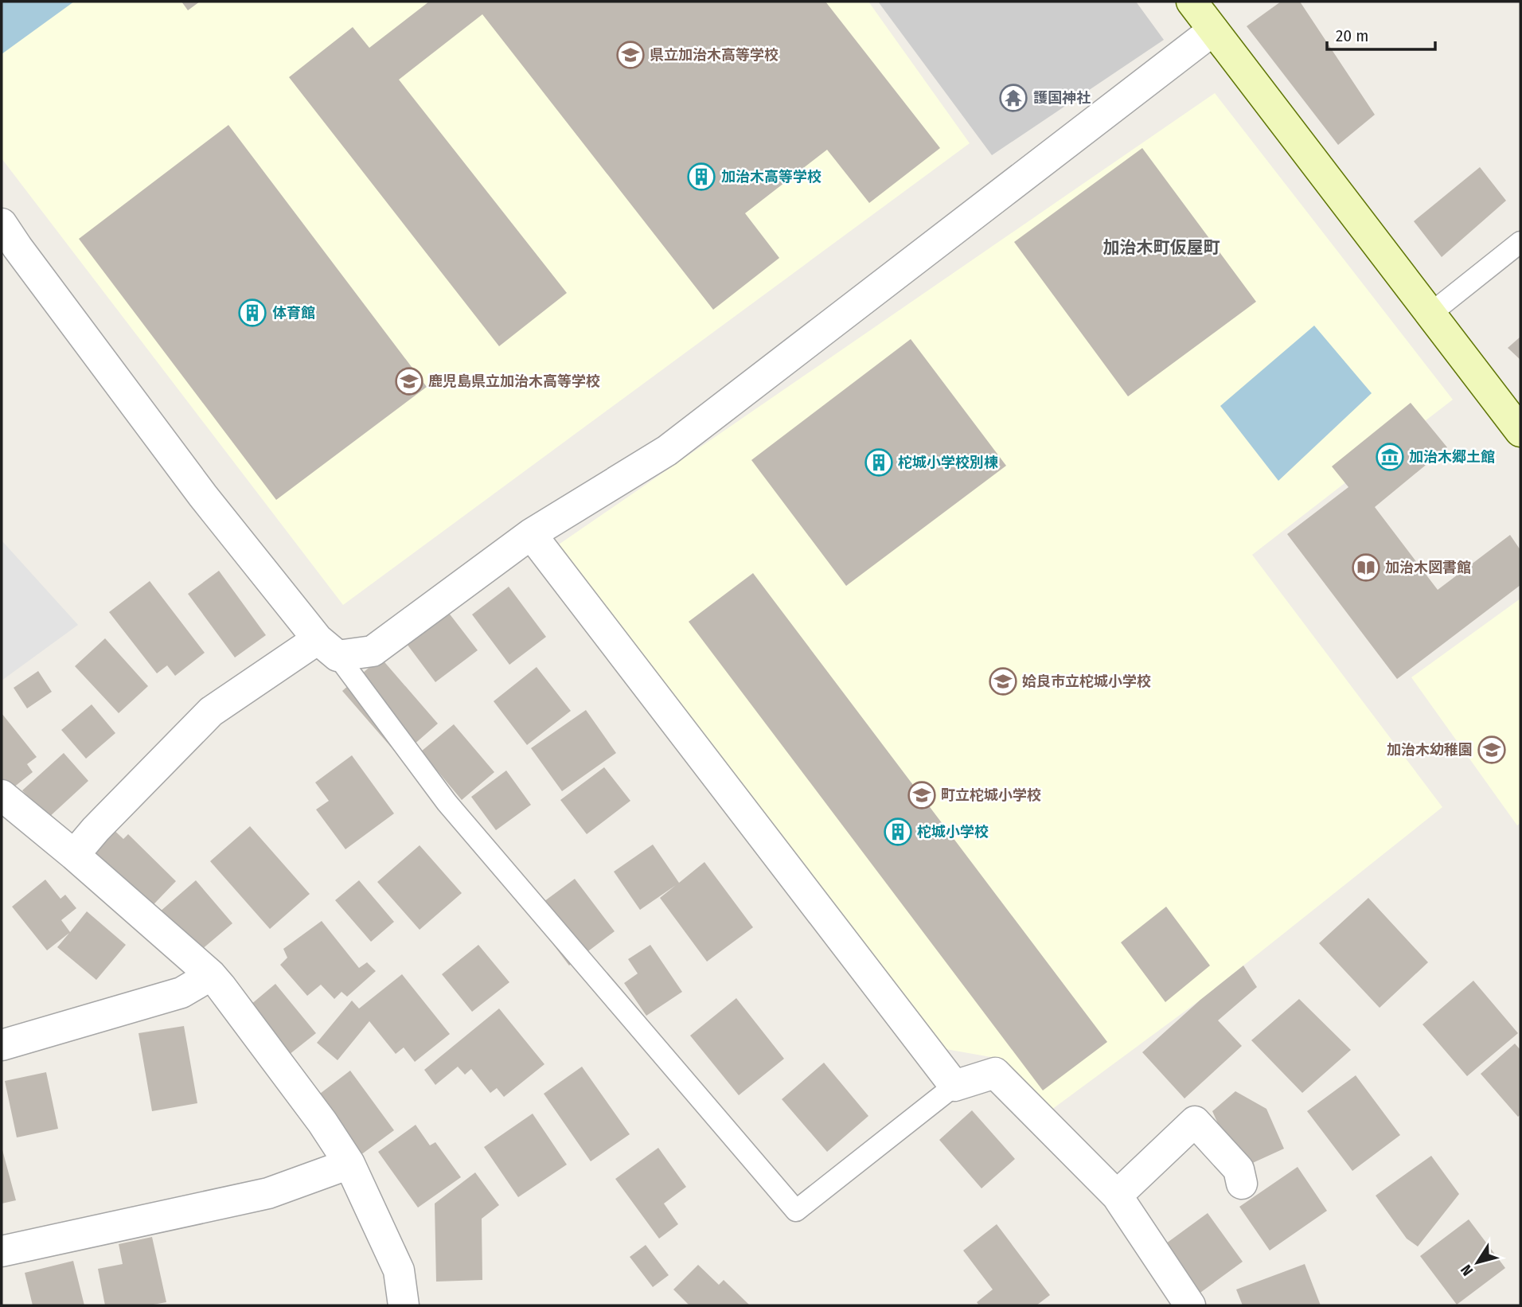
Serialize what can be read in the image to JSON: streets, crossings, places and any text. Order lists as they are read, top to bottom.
{
  "districts": ["加治木町仮屋町"],
  "places": {
    "school or university": [
      "県立加治木高等学校",
      "鹿児島県立加治木高等学校",
      "姶良市立柁城小学校",
      "加治木幼稚園",
      "町立柁城小学校"
    ],
    "temple": ["護国神社"],
    "building": [
      "加治木高等学校",
      "体育館",
      "柁城小学校別棟",
      "柁城小学校"
    ],
    "museum": ["加治木郷土館"],
    "library": ["加治木図書館"]
  },
  "scale_bar": "20 m",
  "north": "bottom left"
}
